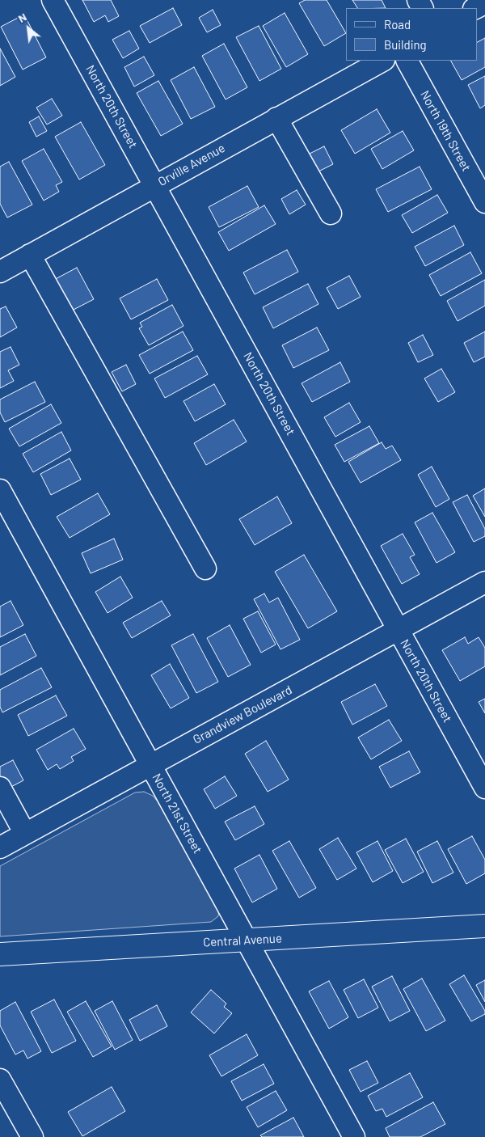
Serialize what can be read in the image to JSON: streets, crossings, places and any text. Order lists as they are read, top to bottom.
{
  "streets": {
    "main road": ["Central Avenue"],
    "street": [
      "North 20th Street",
      "North 19th Street",
      "Orville Avenue",
      "Grandview Boulevard",
      "North 21st Street"
    ]
  },
  "crossings": [
    ["North 20th Street", "Orville Avenue"],
    ["North 20th Street", "Grandview Boulevard"],
    ["Grandview Boulevard", "North 21st Street"],
    ["North 21st Street", "Central Avenue"]
  ],
  "legend": ["Road", "Building"],
  "north": "top left"
}
